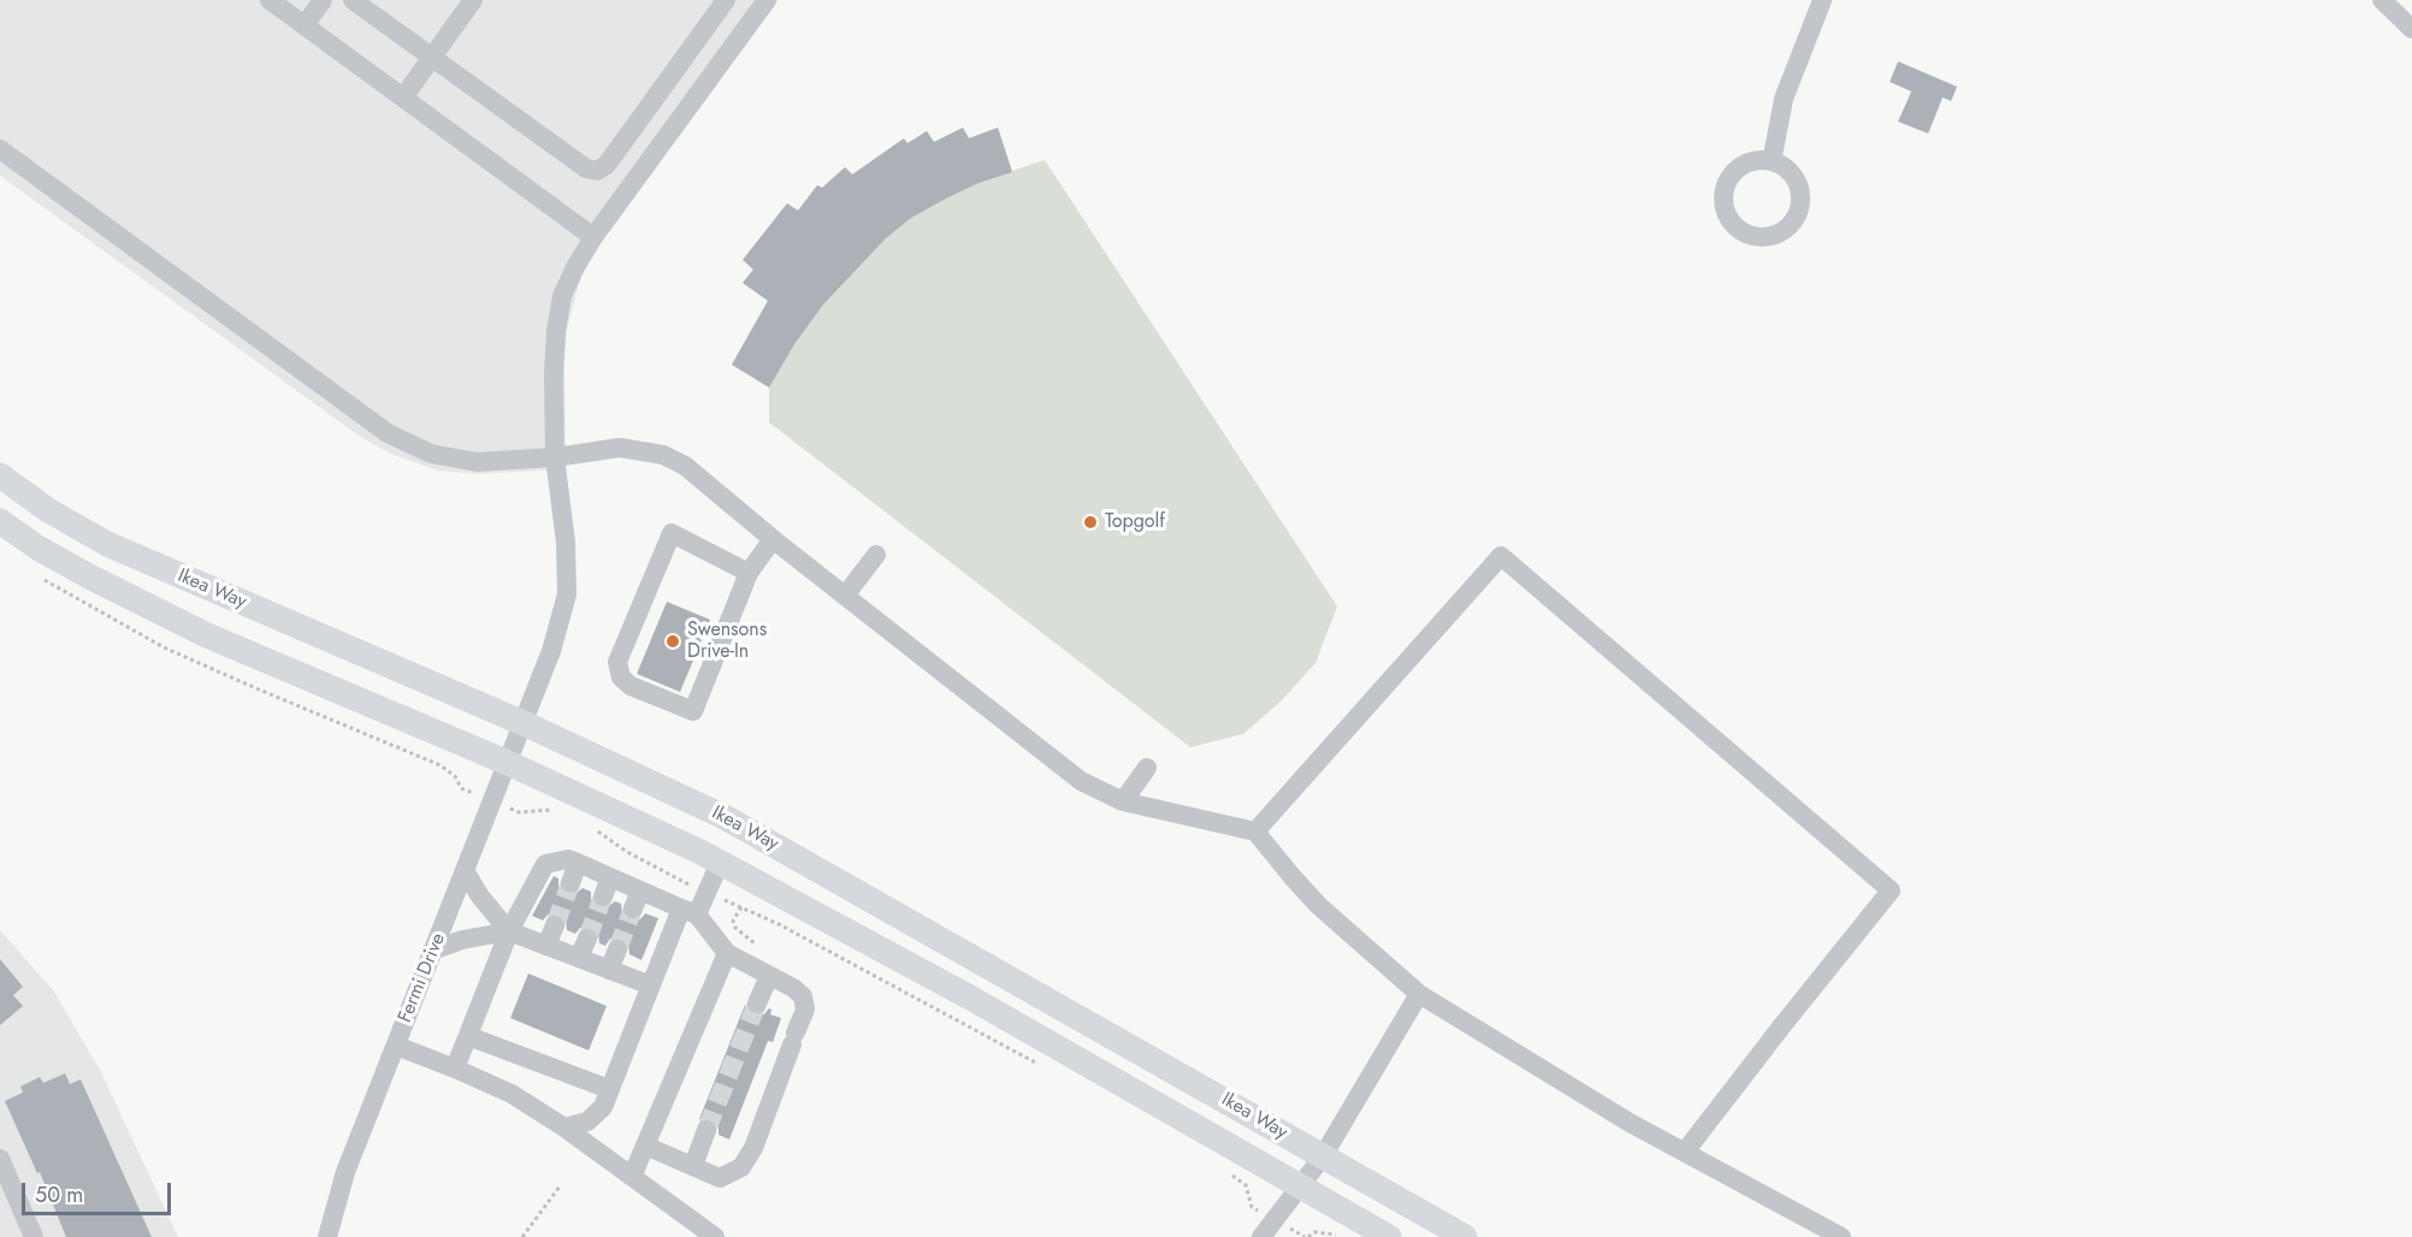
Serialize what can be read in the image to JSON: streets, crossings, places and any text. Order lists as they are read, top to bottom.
{
  "streets": {
    "main road": ["Ikea Way"],
    "street": ["Fermi Drive"]
  },
  "crossings": [
    ["Ikea Way", "Fermi Drive"]
  ],
  "places": ["Topgolf", "Swensons Drive-In"],
  "scale_bar": "50 m"
}
